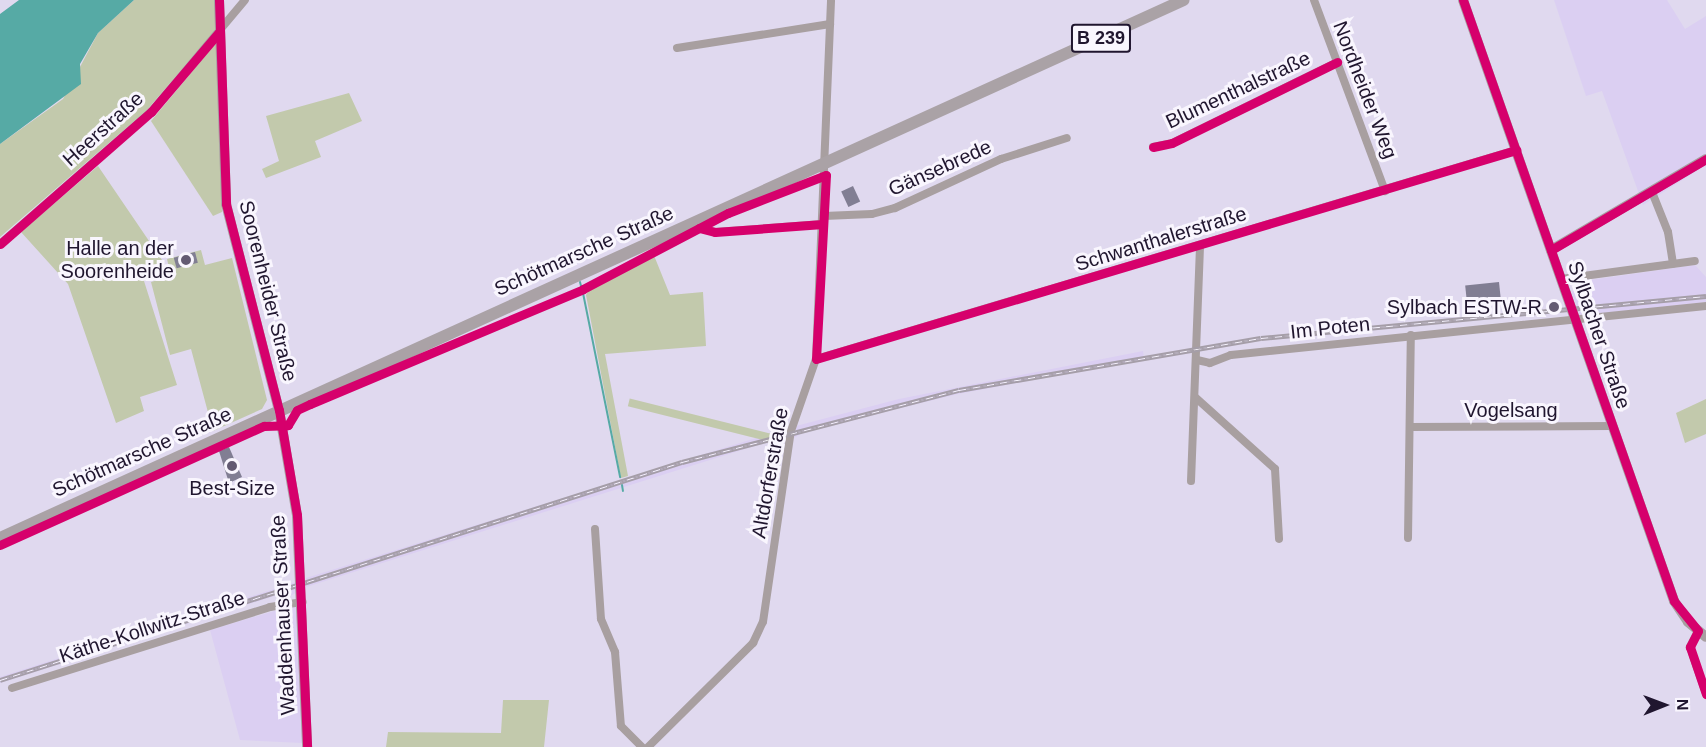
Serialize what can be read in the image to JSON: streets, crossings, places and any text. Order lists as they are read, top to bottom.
{
  "streets": {
    "main road": [
      "B 239",
      "Schötmarsche Straße",
      "Soorenheider Straße",
      "Sylbacher Straße",
      "Waddenhauser Straße"
    ],
    "street": [
      "Blumenthalstraße",
      "Nordheider Weg",
      "Heerstraße",
      "Gänsebrede",
      "Schwanthalerstraße",
      "Im Poten",
      "Vogelsang",
      "Altdorferstraße",
      "Käthe-Kollwitz-Straße"
    ]
  },
  "crossings": [
    ["Blumenthalstraße", "Nordheider Weg"],
    ["Nordheider Weg", "Schwanthalerstraße"],
    ["Heerstraße", "Soorenheider Straße"],
    ["Gänsebrede", "Altdorferstraße"],
    ["Schwanthalerstraße", "Sylbacher Straße"],
    ["Schwanthalerstraße", "Altdorferstraße"],
    ["Schötmarsche Straße", "Soorenheider Straße"],
    ["Schötmarsche Straße", "Altdorferstraße"],
    ["Schötmarsche Straße", "Waddenhauser Straße"],
    ["Soorenheider Straße", "Waddenhauser Straße"],
    ["Im Poten", "Sylbacher Straße"],
    ["Sylbacher Straße", "Vogelsang"],
    ["Waddenhauser Straße", "Käthe-Kollwitz-Straße"]
  ],
  "places": ["Halle an der Soorenheide", "Sylbach ESTW-R", "Best-Size"],
  "north": "right"
}
